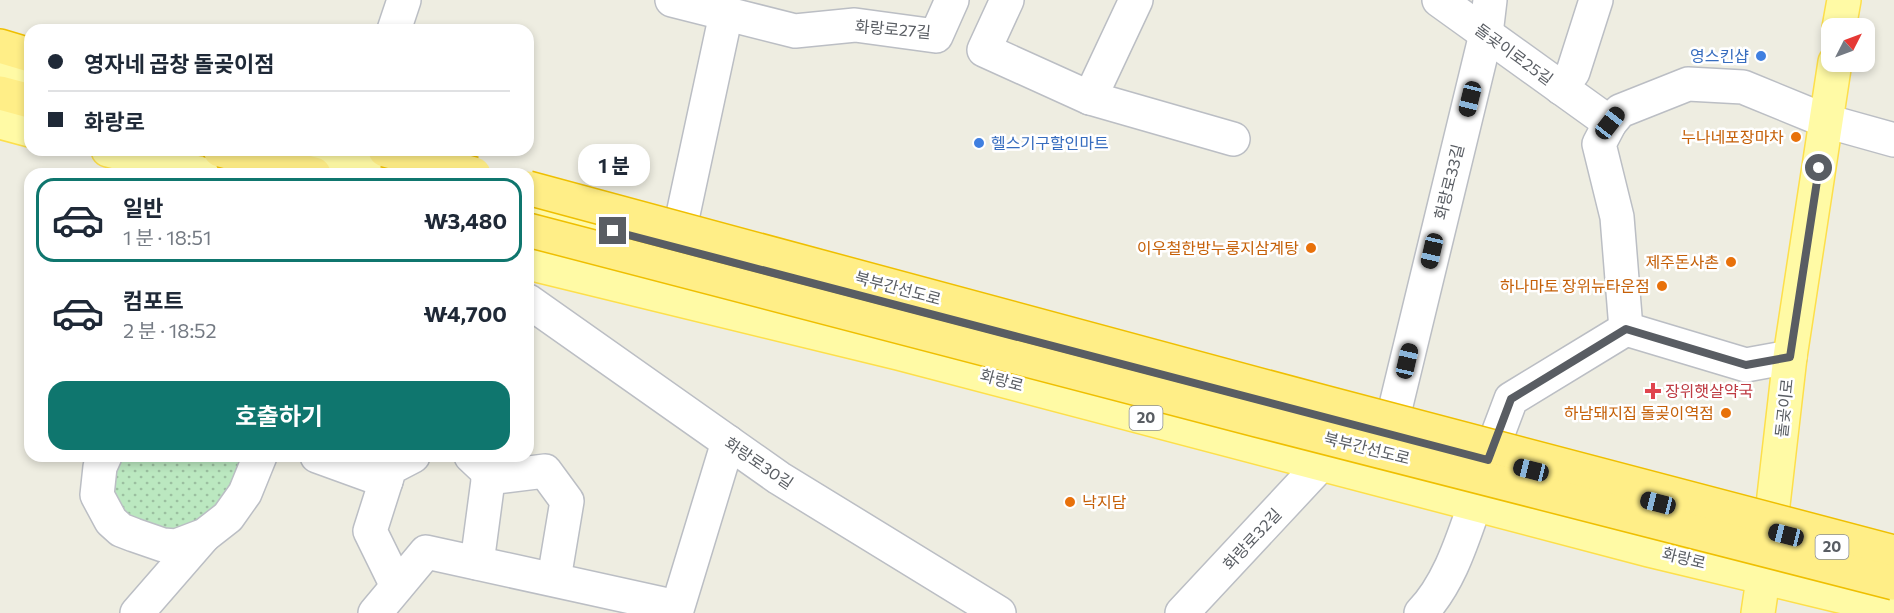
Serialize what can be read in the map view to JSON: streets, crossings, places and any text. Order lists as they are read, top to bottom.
{
  "streets": {
    "highway": ["북부간선도로"],
    "main road": ["화랑로", "돌곶이로", "20"],
    "street": [
      "화랑로27길",
      "돌곶이로25길",
      "화랑로33길",
      "화랑로30길",
      "화랑로32길"
    ]
  },
  "crossings": [
    ["돌곶이로25길", "화랑로33길"],
    ["화랑로33길", "20"],
    ["화랑로", "돌곶이로"],
    ["화랑로", "화랑로32길"],
    ["돌곶이로", "20"]
  ],
  "places": {
    "other": [
      "영스킨샵",
      "누나네포장마차",
      "헬스기구할인마트",
      "이우철한방누룽지삼계탕",
      "제주돈사촌",
      "하나마토 장위뉴타운점",
      "하남돼지집 돌곶이역점",
      "낙지담"
    ],
    "health": ["장위햇살약국"]
  },
  "north": "top right",
  "page": {
    "banner": ["영자네 곱창 돌곶이점", "화랑로"],
    "bubble": "1 분",
    "list": [
      {
        "name": "일반",
        "note": "1 분 · 18:51",
        "value": "₩3,480"
      },
      {
        "name": "컴포트",
        "note": "2 분 · 18:52",
        "value": "₩4,700"
      }
    ],
    "buttons": "호출하기"
  }
}
